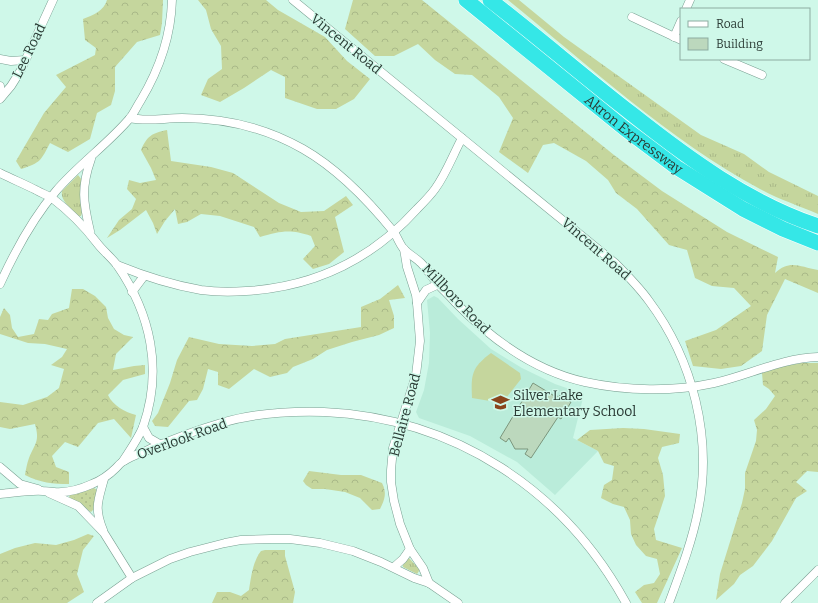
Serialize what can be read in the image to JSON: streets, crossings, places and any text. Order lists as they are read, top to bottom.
{
  "streets": {
    "highway": ["Akron Expressway"],
    "street": [
      "Vincent Road",
      "Lee Road",
      "Millboro Road",
      "Bellaire Road",
      "Overlook Road"
    ]
  },
  "crossings": [
    ["Vincent Road", "Millboro Road"],
    ["Millboro Road", "Bellaire Road"],
    ["Bellaire Road", "Overlook Road"]
  ],
  "places": {
    "school or university": ["Silver Lake Elementary School"]
  },
  "legend": ["Road", "Building"]
}
